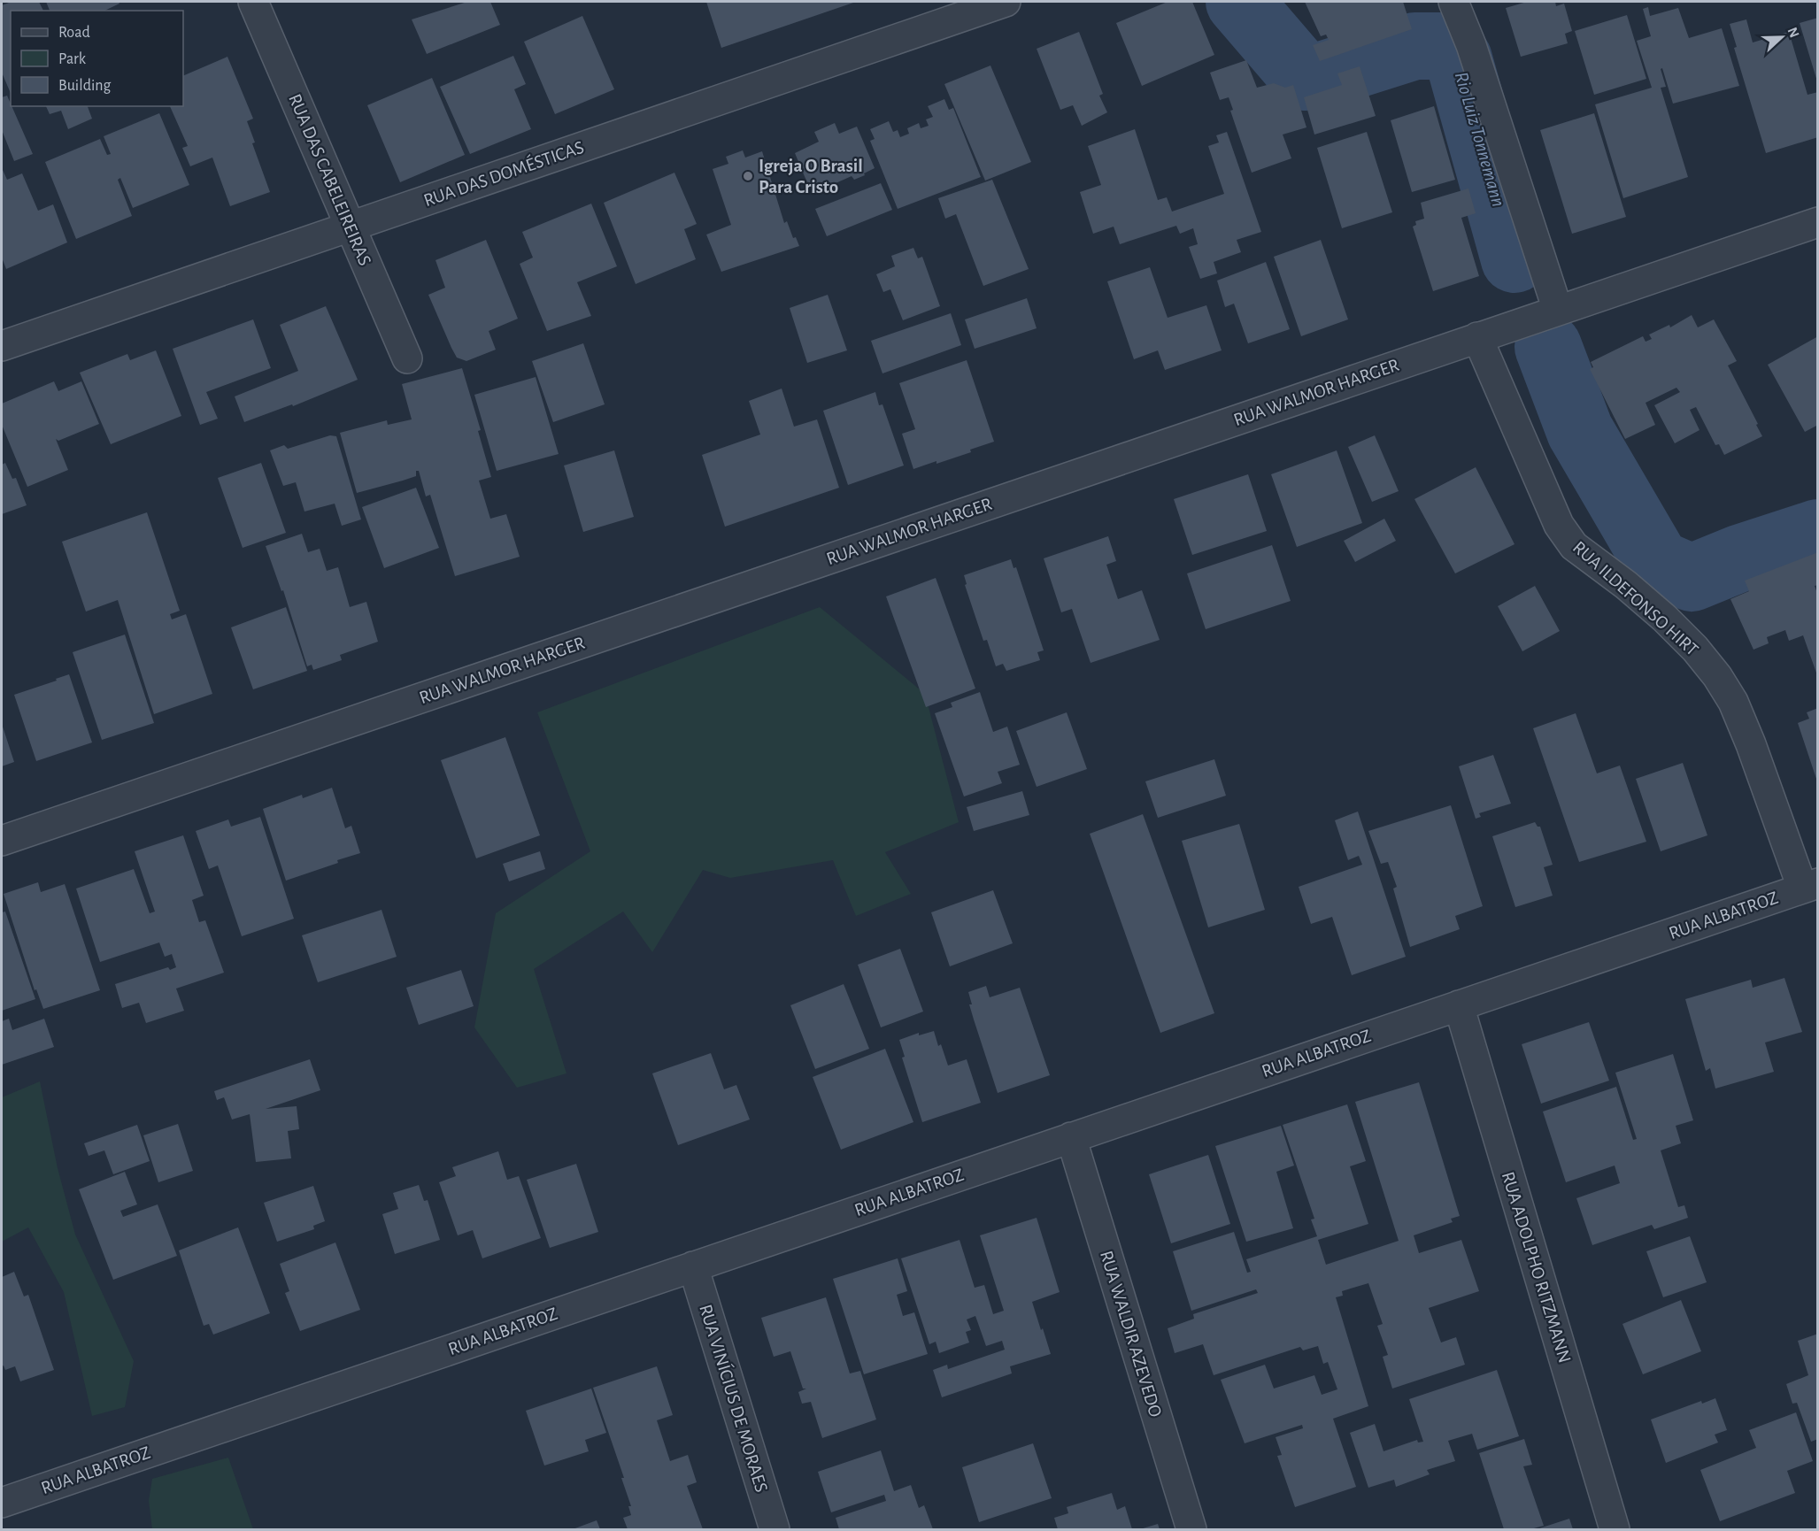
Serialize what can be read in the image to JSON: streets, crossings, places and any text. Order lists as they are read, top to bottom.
{
  "streets": {
    "street": [
      "RUA DAS DOMÉSTICAS",
      "RUA DAS CABELEIREIRAS",
      "RUA WALMOR HARGER",
      "RUA ILDEFONSO HIRT",
      "RUA ALBATROZ",
      "RUA ADOLPHO RITZMANN",
      "RUA WALDIR AZEVEDO",
      "RUA VINÍCIUS DE MORAES"
    ]
  },
  "crossings": [
    ["RUA DAS DOMÉSTICAS", "RUA DAS CABELEIREIRAS"],
    ["RUA WALMOR HARGER", "RUA ILDEFONSO HIRT"],
    ["RUA ILDEFONSO HIRT", "RUA ALBATROZ"],
    ["RUA ALBATROZ", "RUA ADOLPHO RITZMANN"],
    ["RUA ALBATROZ", "RUA WALDIR AZEVEDO"],
    ["RUA ALBATROZ", "RUA VINÍCIUS DE MORAES"]
  ],
  "water": ["Rio Luiz Tonnemann"],
  "places": ["Igreja O Brasil Para Cristo"],
  "legend": ["Road", "Park", "Building"],
  "north": "right"
}
